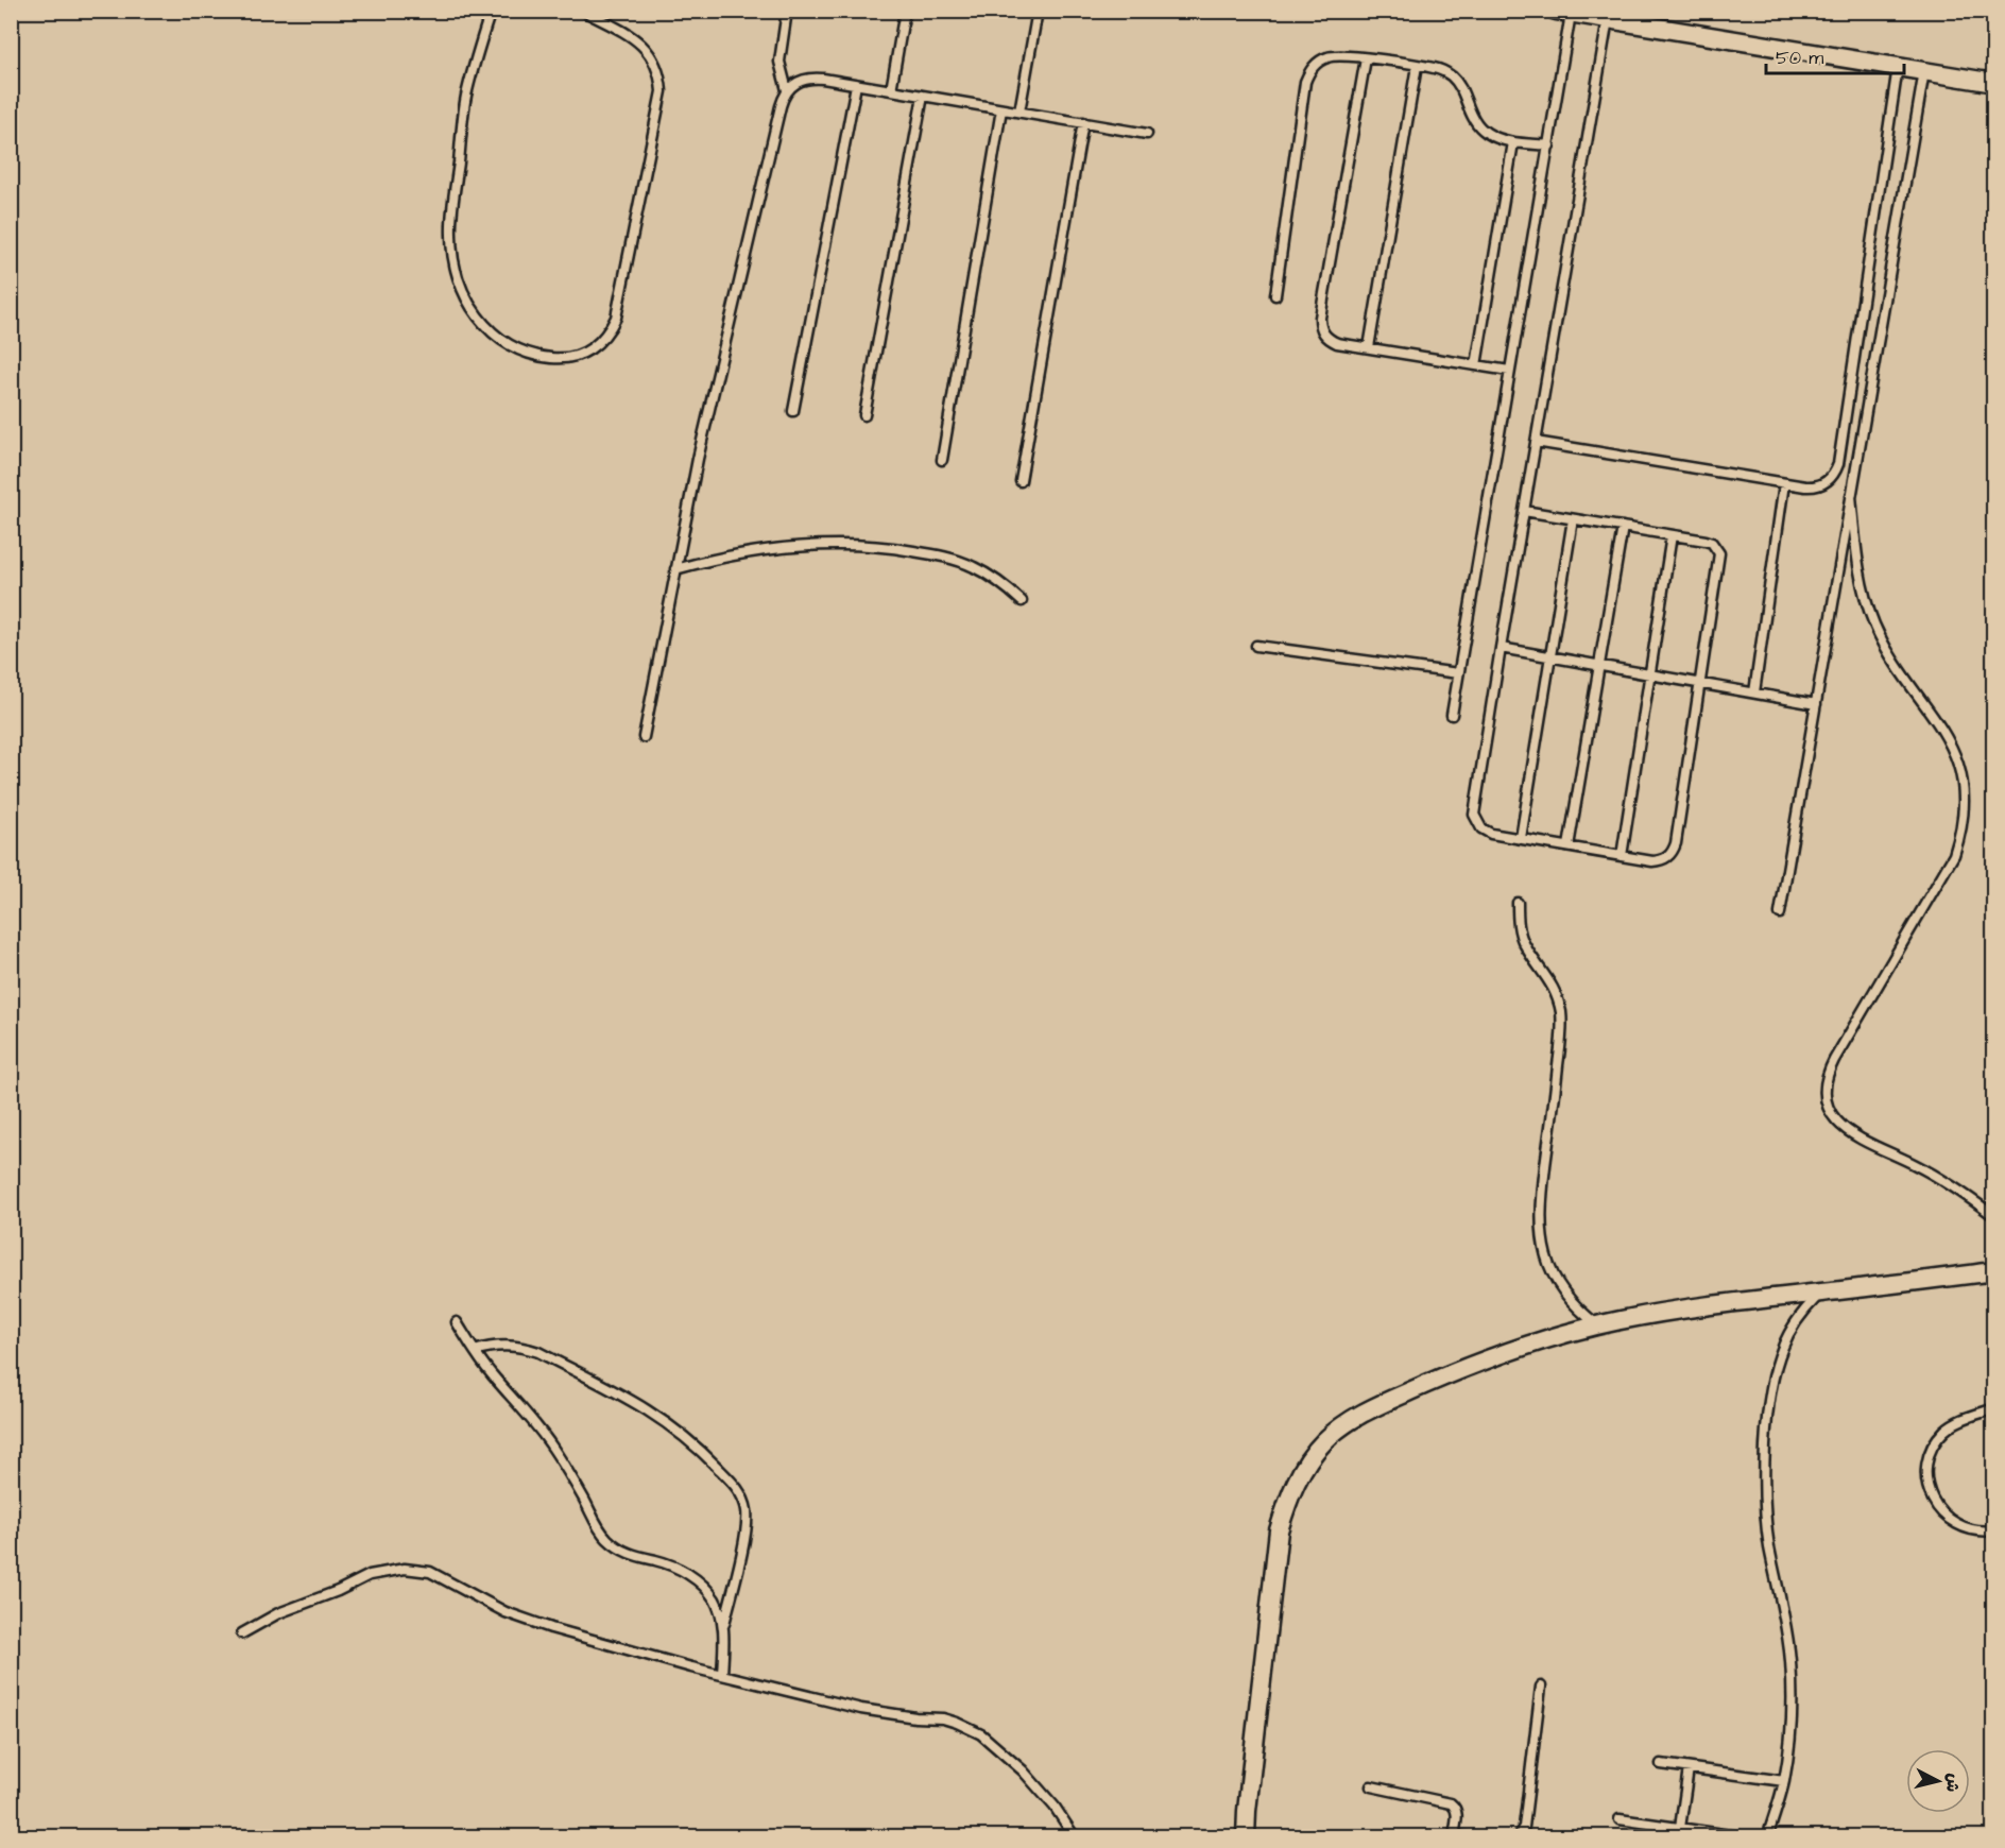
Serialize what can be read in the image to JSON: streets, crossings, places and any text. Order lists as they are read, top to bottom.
{
  "scale_bar": "50 m",
  "north": "right"
}
